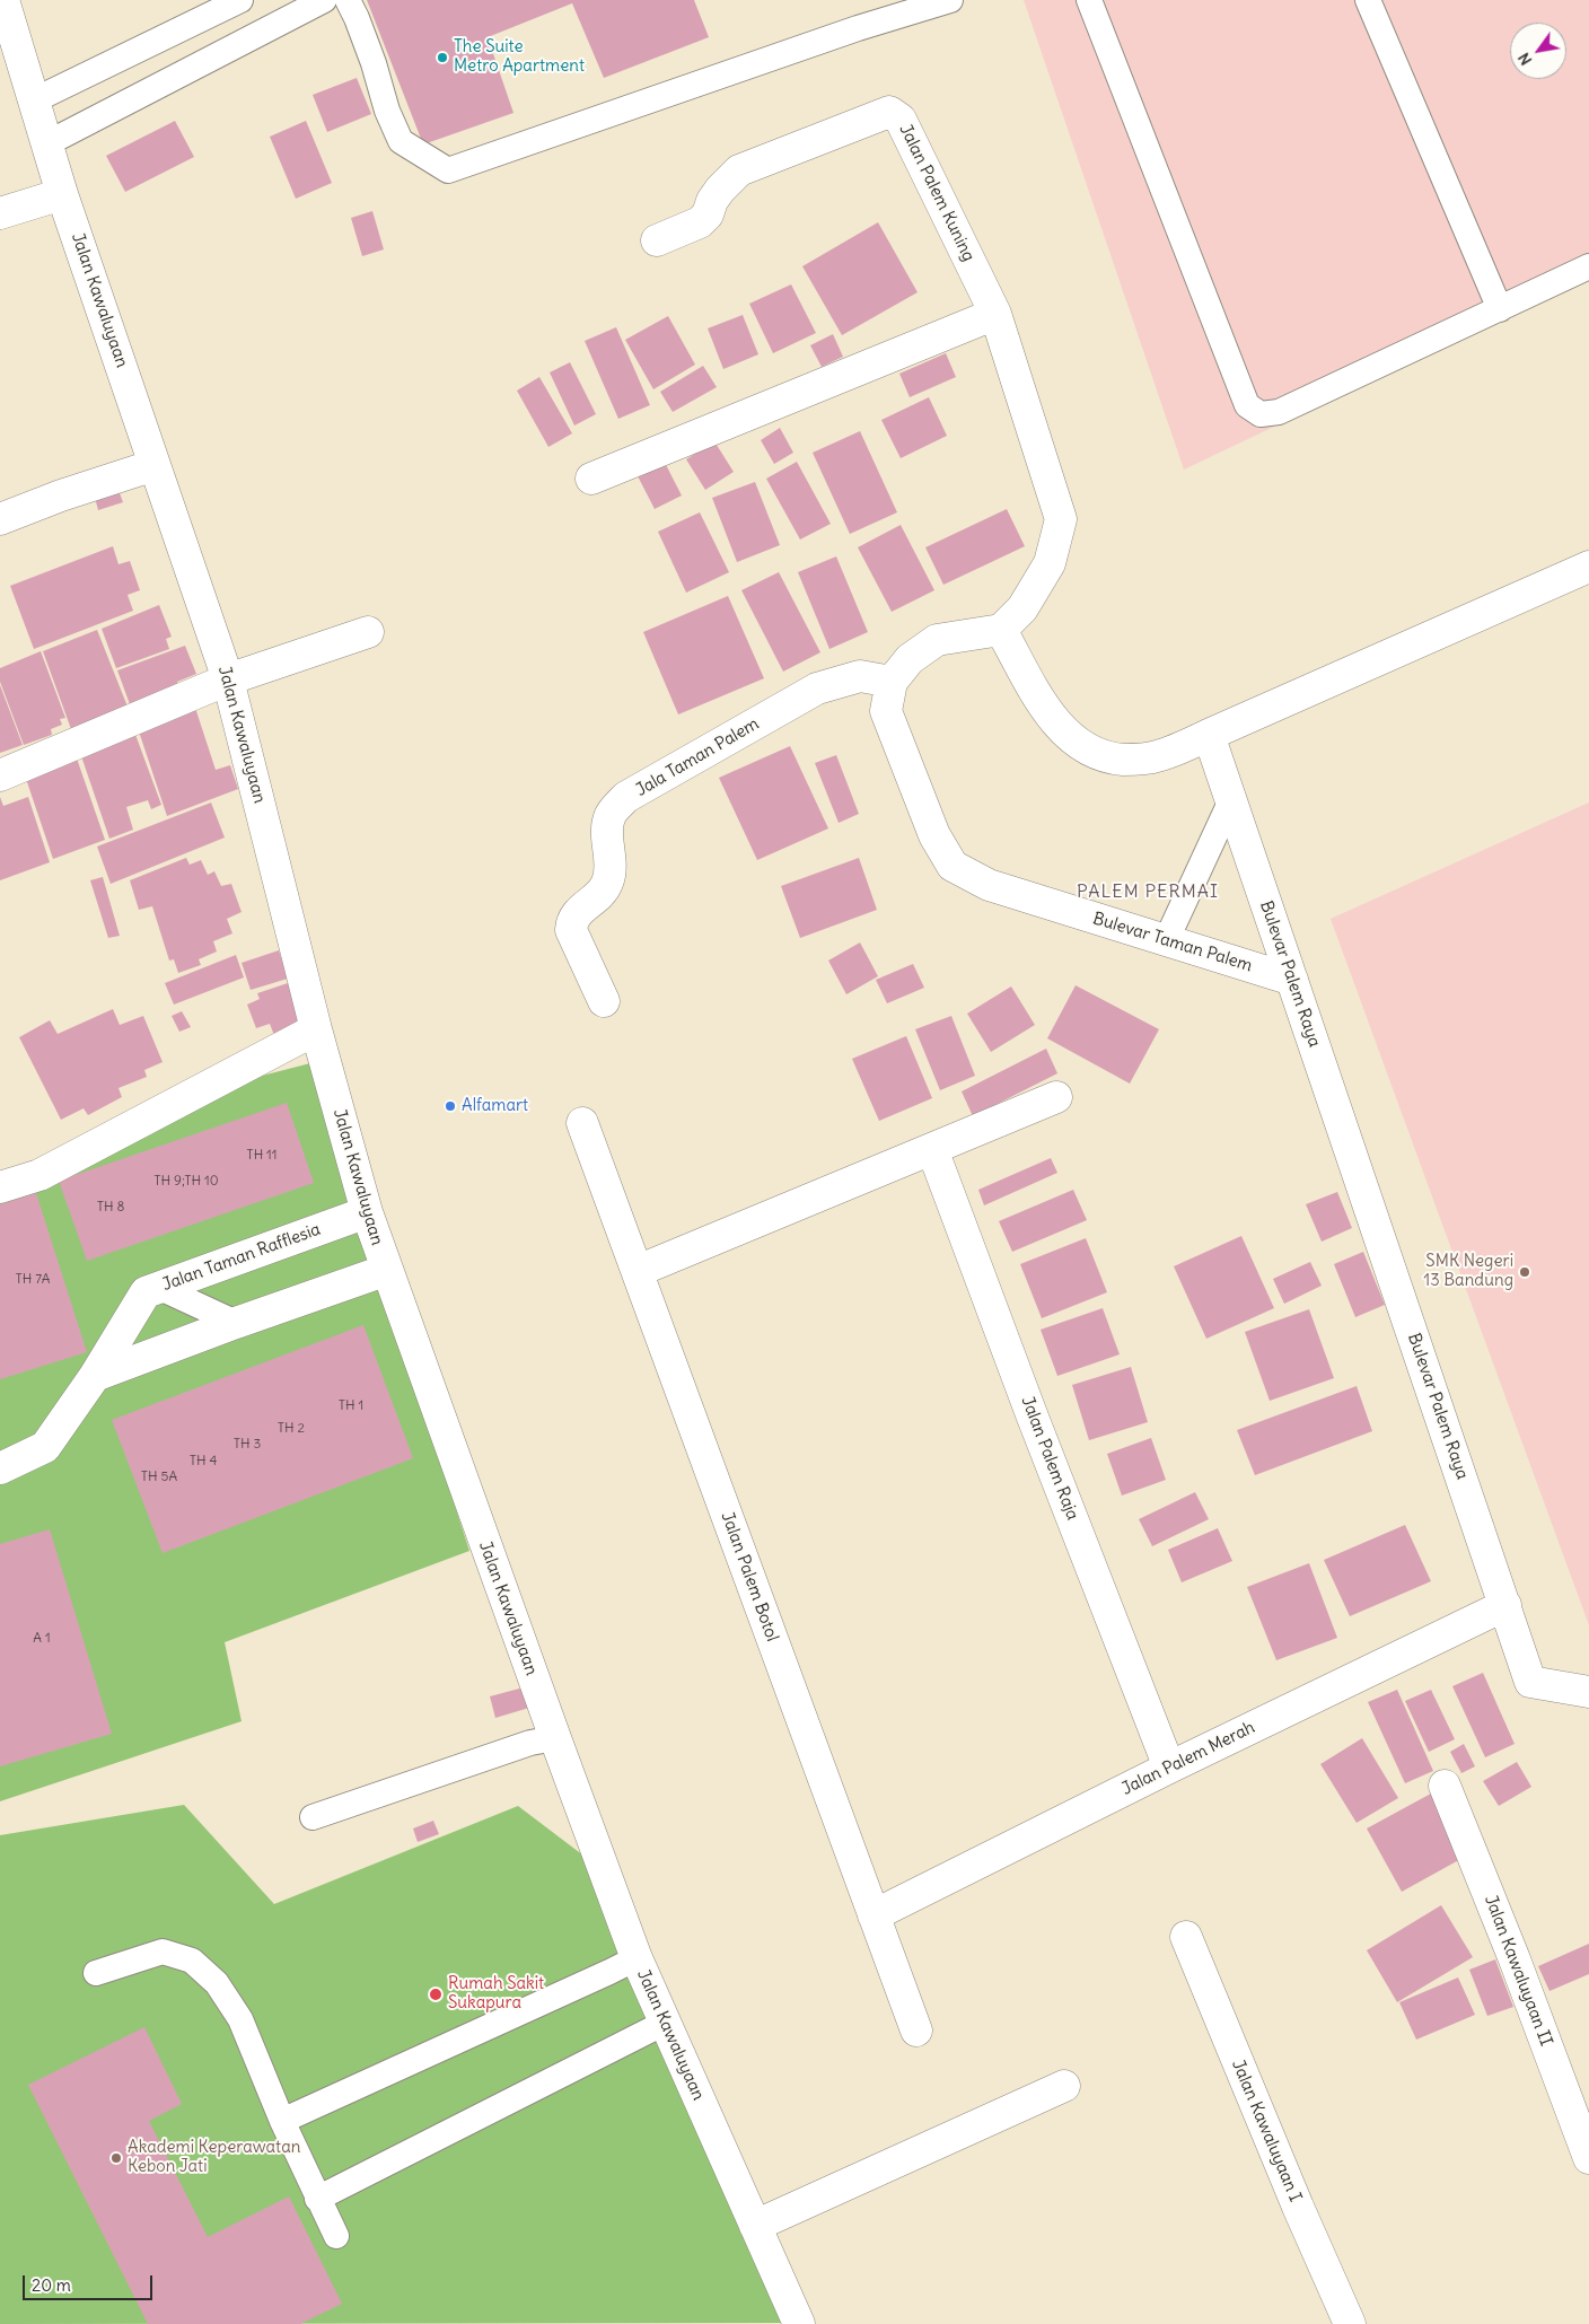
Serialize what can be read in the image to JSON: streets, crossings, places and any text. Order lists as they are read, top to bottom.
{
  "streets": {
    "street": [
      "Jalan Palem Kuning",
      "Jalan Kawaluyaan",
      "Jala Taman Palem",
      "Bulevar Taman Palem",
      "Bulevar Palem Raya",
      "Jalan Taman Rafflesia",
      "Jalan Palem Raja",
      "Jalan Palem Botol",
      "Jalan Palem Merah",
      "Jalan Kawaluyaan II",
      "Jalan Kawaluyaan I"
    ]
  },
  "crossings": [
    ["Jalan Palem Kuning", "Bulevar Taman Palem"],
    ["Jalan Kawaluyaan", "Jalan Taman Rafflesia"],
    ["Jala Taman Palem", "Bulevar Taman Palem"],
    ["Bulevar Taman Palem", "Bulevar Palem Raya"],
    ["Bulevar Palem Raya", "Jalan Palem Merah"],
    ["Jalan Palem Raja", "Jalan Palem Merah"],
    ["Jalan Palem Botol", "Jalan Palem Merah"]
  ],
  "districts": ["PALEM PERMAI"],
  "places": [
    "The Suite Metro Apartment",
    "Alfamart",
    "SMK Negeri 13 Bandung",
    "Rumah Sakit Sukapura",
    "Akademi Keperawatan Kebon Jati"
  ],
  "house_numbers": [
    "TH 11",
    "TH 9;TH 10",
    "TH 8",
    "TH 7A",
    "TH 1",
    "TH 2",
    "TH 3",
    "TH 4",
    "TH 5A",
    "A 1"
  ],
  "scale_bar": "20 m",
  "north": "bottom left"
}
